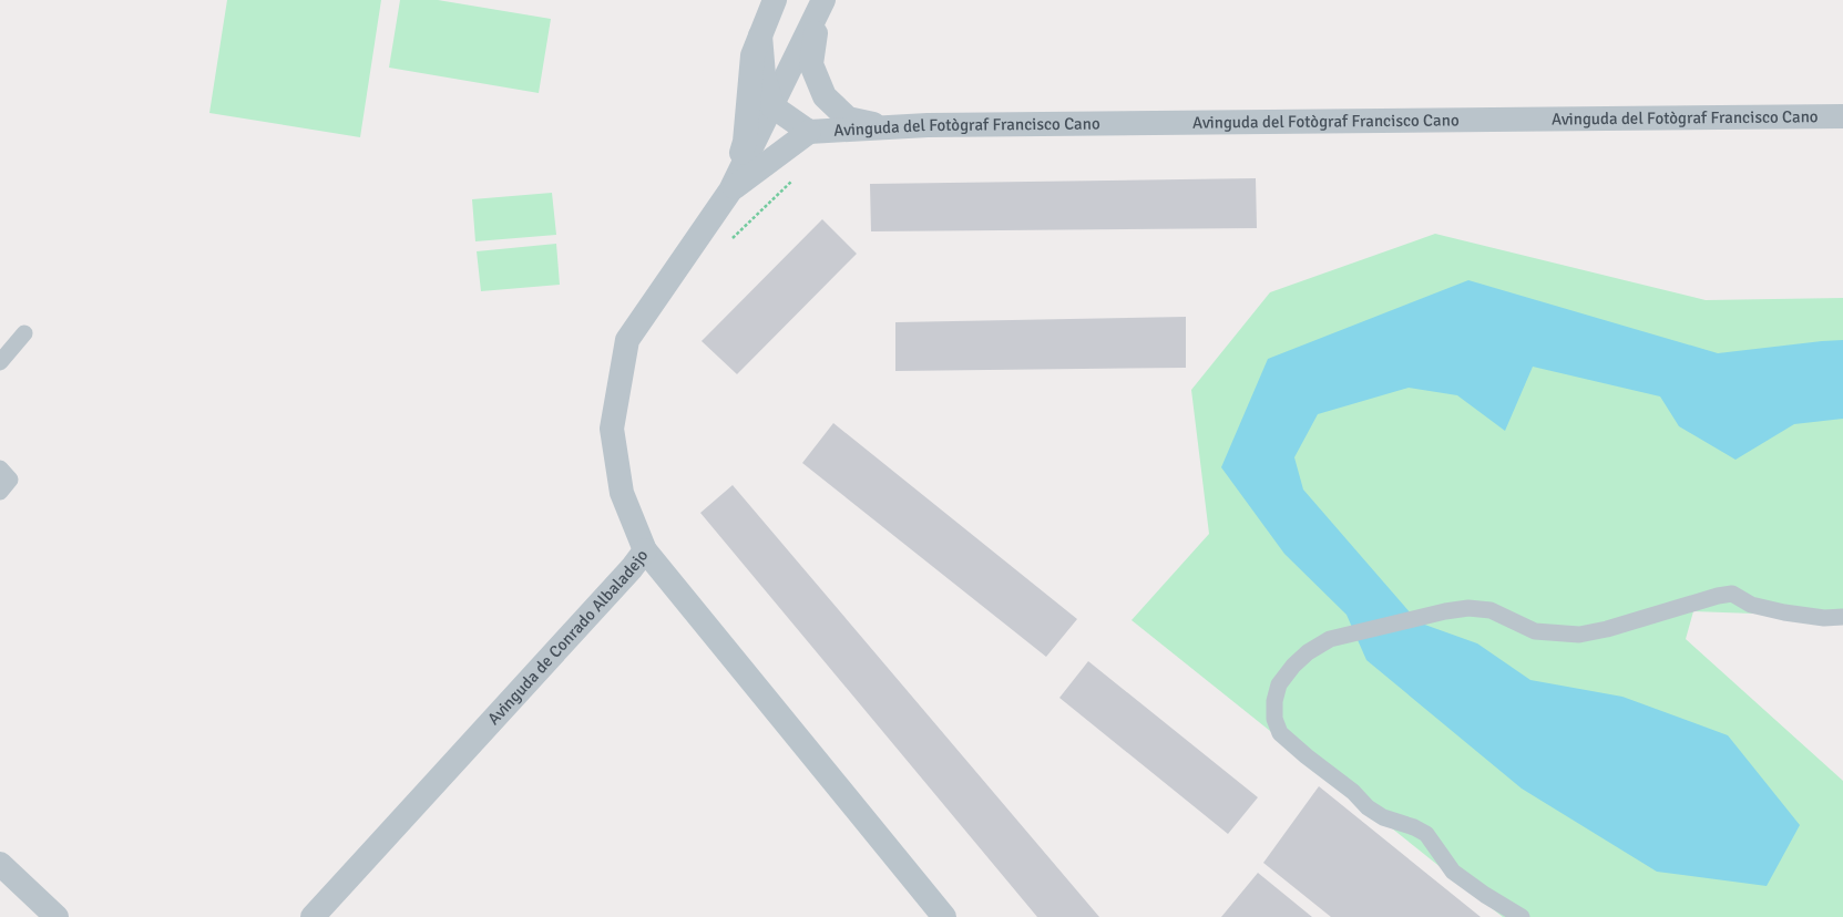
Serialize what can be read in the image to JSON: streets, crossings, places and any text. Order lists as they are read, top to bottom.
{
  "streets": {
    "street": ["Avinguda del Fotògraf Francisco Cano", "Avinguda de Conrado Albaladejo"]
  },
  "crossings": [
    ["Avinguda del Fotògraf Francisco Cano", "Avinguda de Conrado Albaladejo"]
  ]
}
